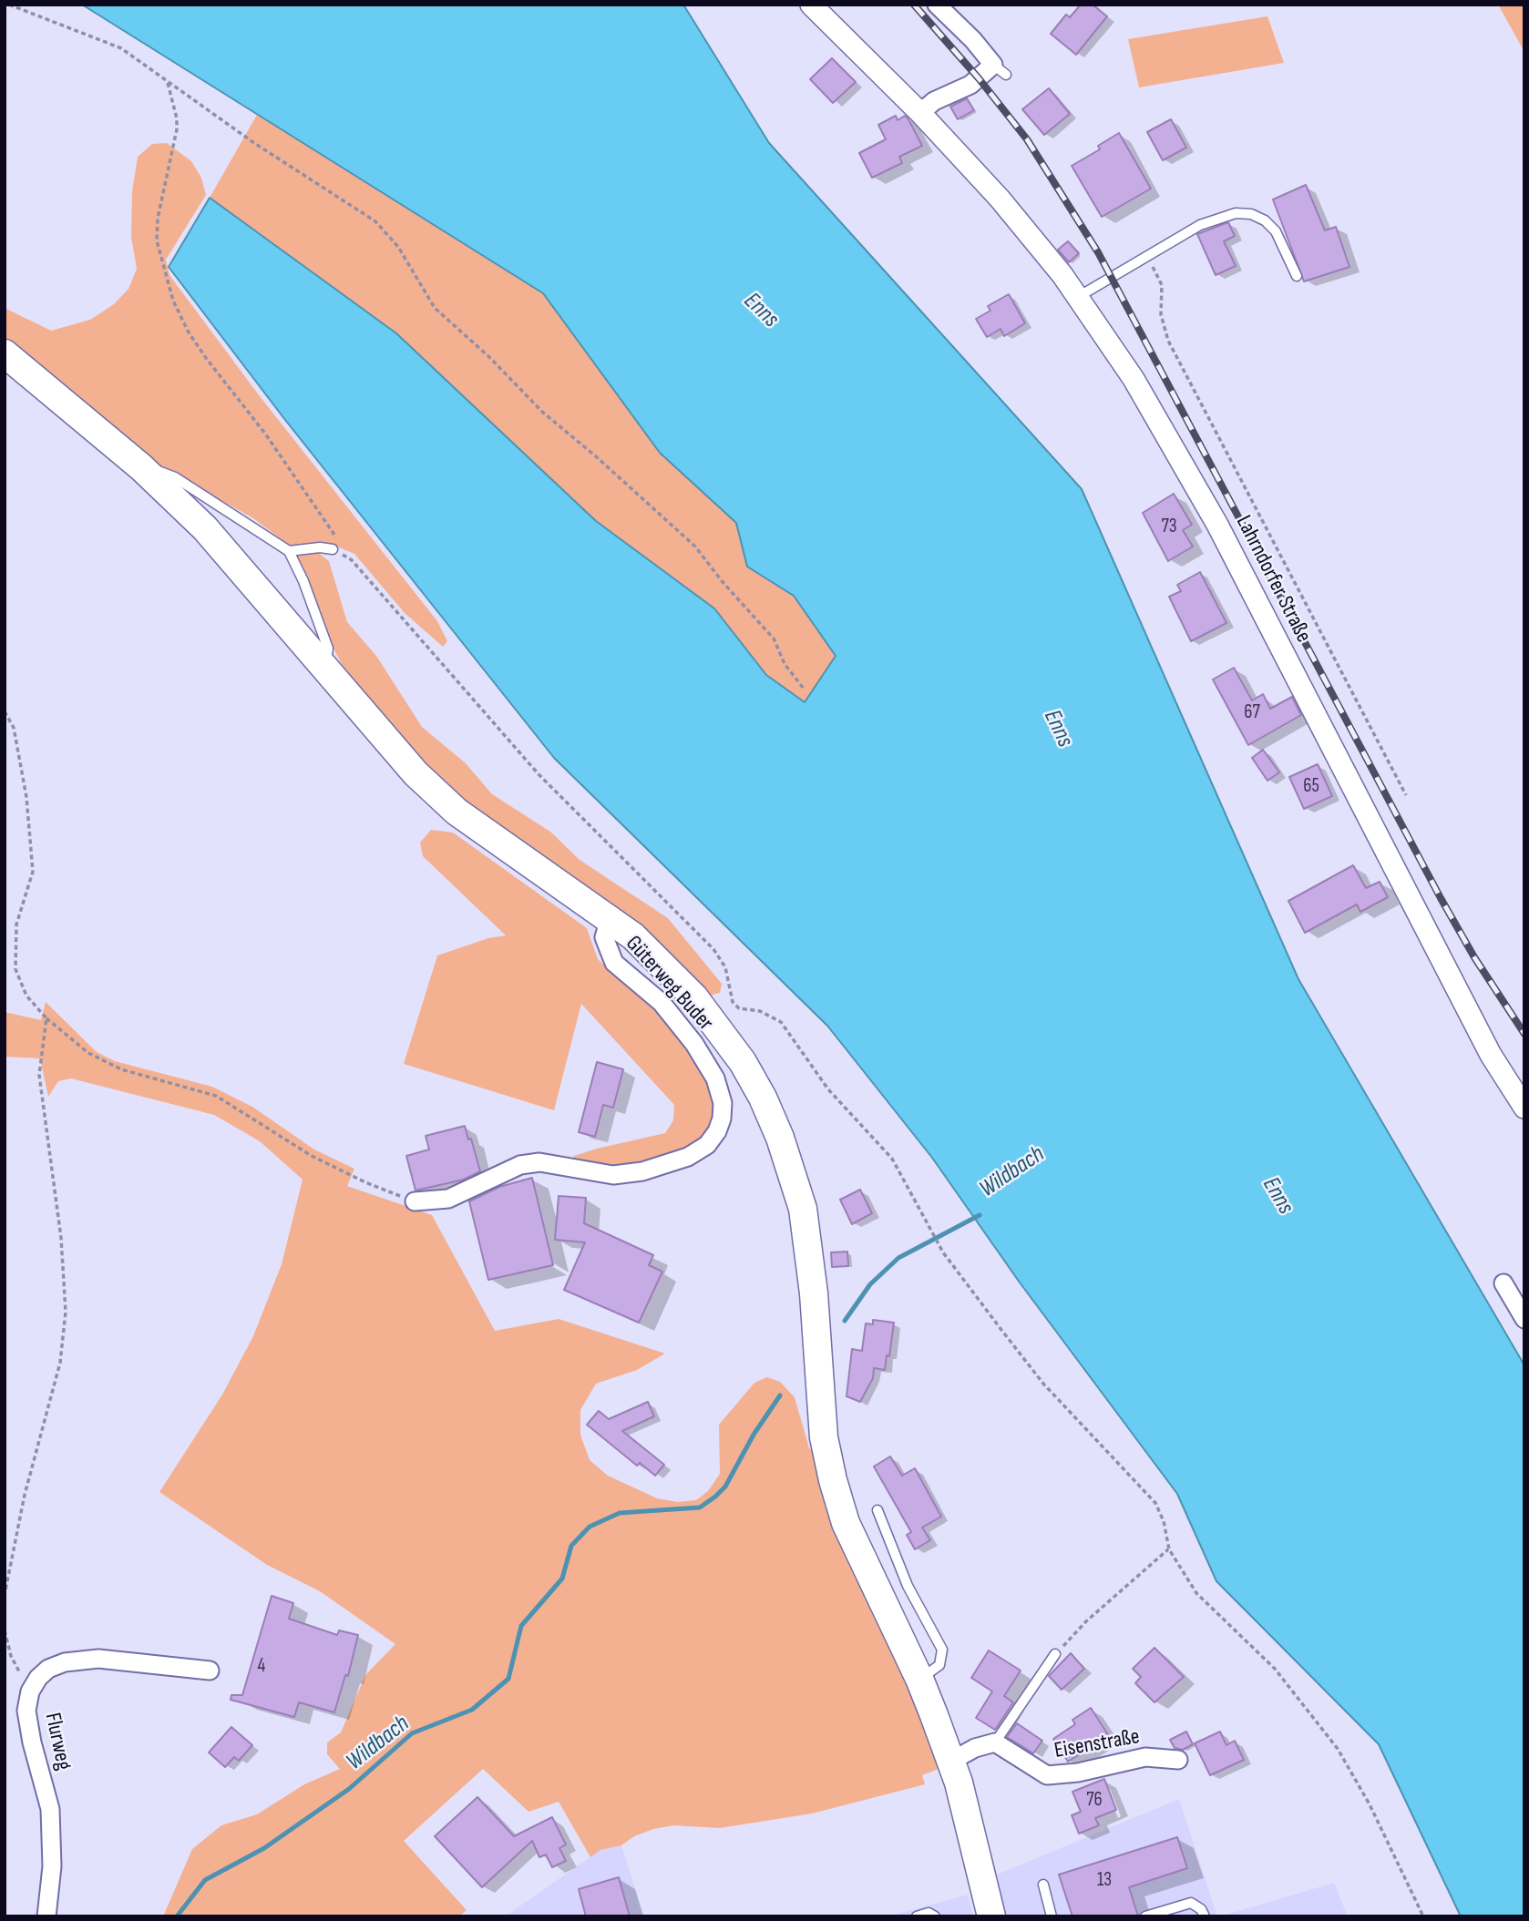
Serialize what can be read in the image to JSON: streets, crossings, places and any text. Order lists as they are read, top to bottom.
{
  "streets": {
    "street": [
      "Lahrndorfer Straße",
      "Güterweg Buder",
      "Flurweg",
      "Eisenstraße"
    ]
  },
  "water": ["Enns", "Wildbach"],
  "house_numbers": [
    "73",
    "67",
    "65",
    "4",
    "76",
    "13"
  ]
}
